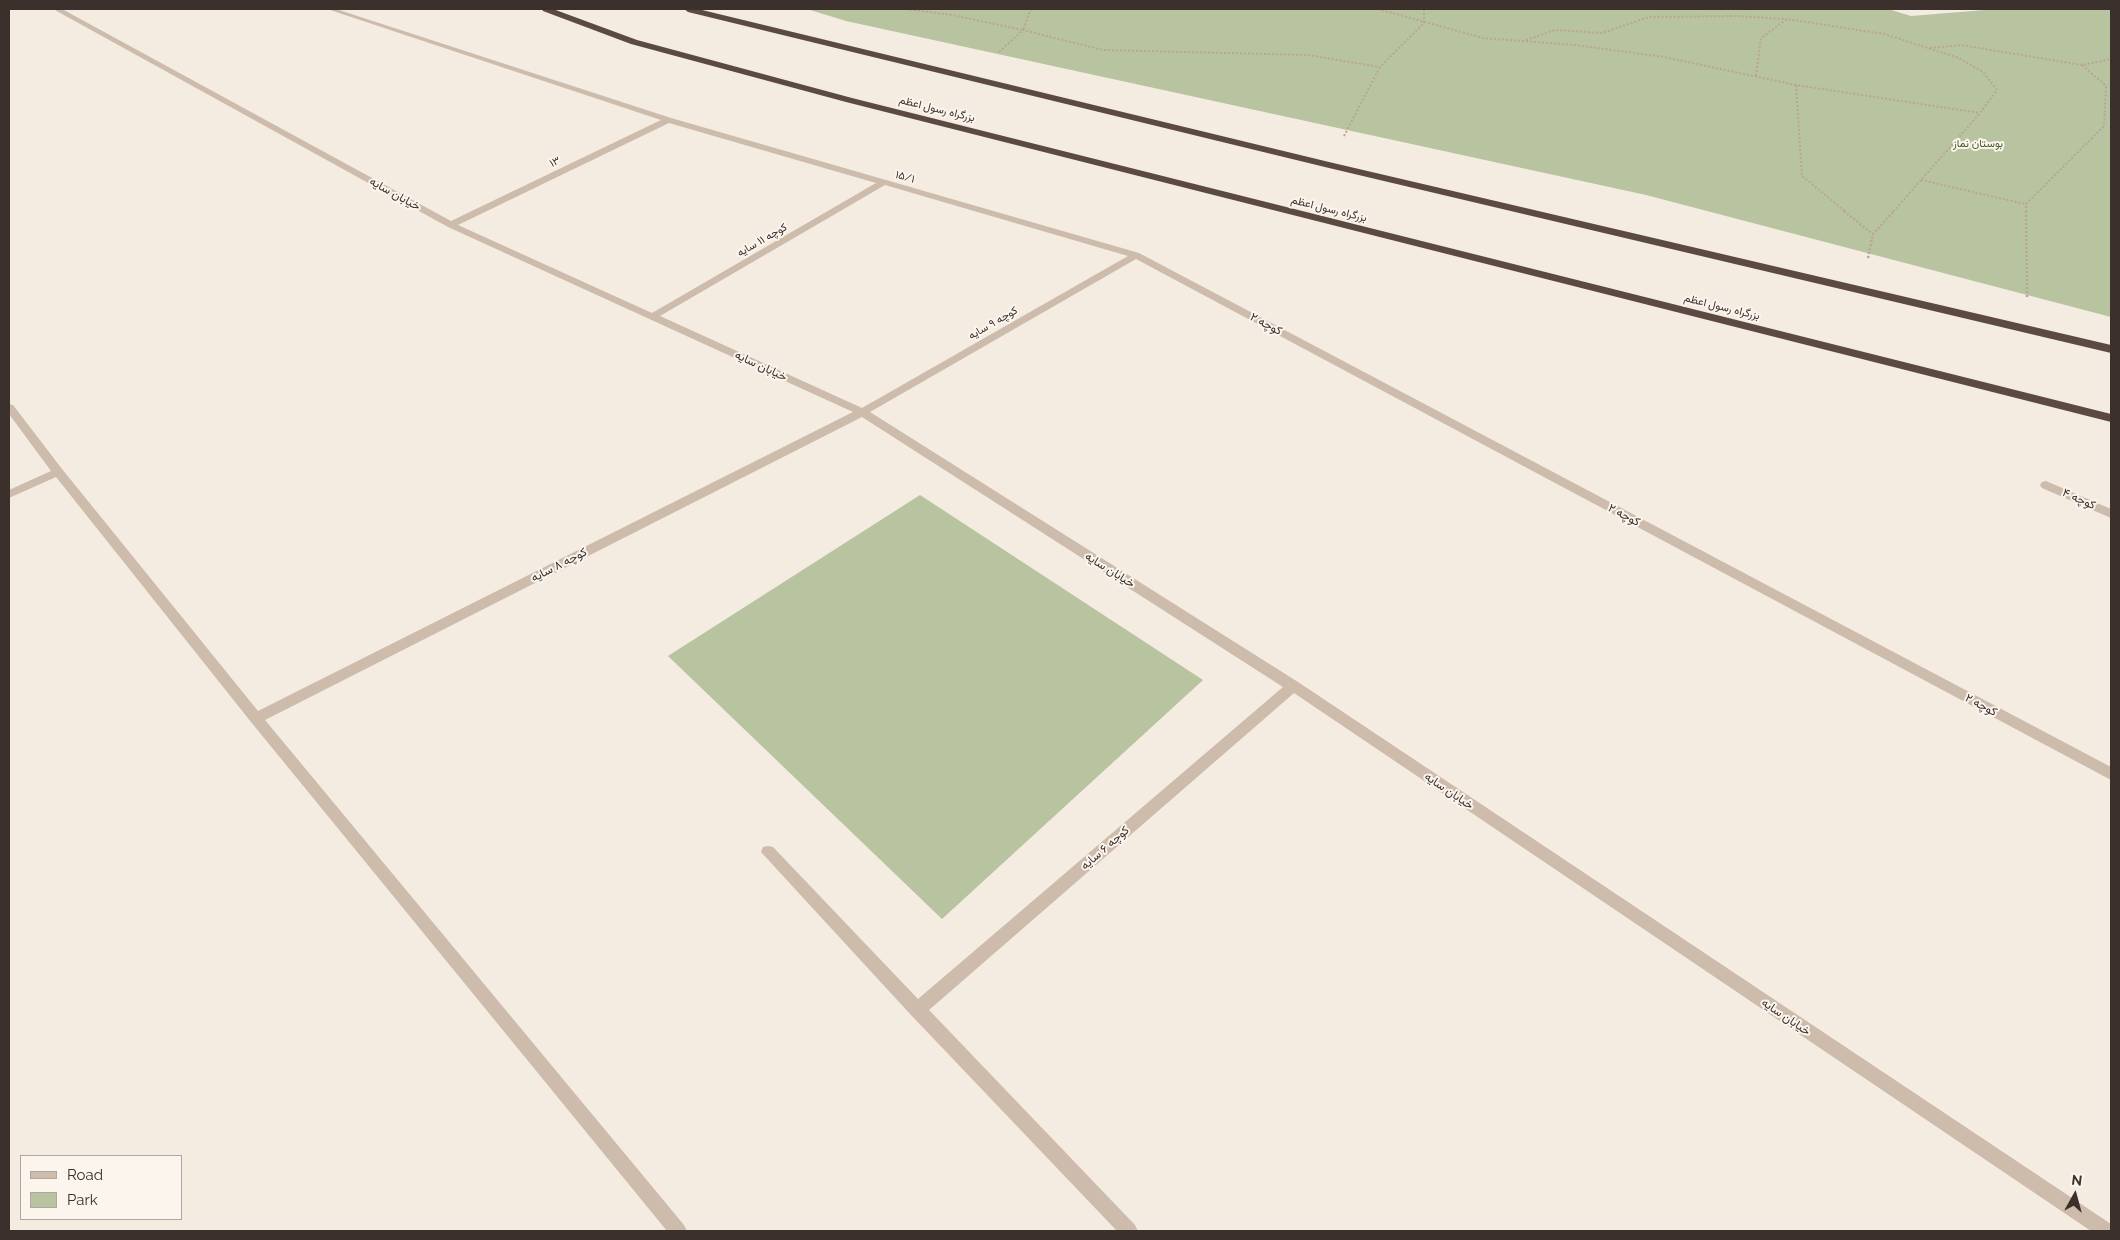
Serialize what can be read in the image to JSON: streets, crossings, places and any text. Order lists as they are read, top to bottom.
{
  "streets": {
    "highway": ["بزرگراه رسول اعظم"],
    "street": [
      "۱۳",
      "۱۵/۱",
      "خیابان سایه",
      "کوچه ۱۱ سایه",
      "کوچه ۹ سایه",
      "کوچه ۲",
      "کوچه ۴",
      "کوچه ۸ سایه",
      "کوچه ۶ سایه"
    ]
  },
  "crossings": [
    ["۱۳", "۱۵/۱"],
    ["۱۳", "خیابان سایه"],
    ["۱۵/۱", "کوچه ۱۱ سایه"],
    ["۱۵/۱", "کوچه ۹ سایه"],
    ["۱۵/۱", "کوچه ۲"],
    ["خیابان سایه", "کوچه ۱۱ سایه"],
    ["خیابان سایه", "کوچه ۹ سایه"],
    ["خیابان سایه", "کوچه ۸ سایه"],
    ["خیابان سایه", "کوچه ۶ سایه"],
    ["کوچه ۹ سایه", "کوچه ۲"],
    ["کوچه ۹ سایه", "کوچه ۸ سایه"]
  ],
  "parks": ["بوستان نماز"],
  "legend": ["Road", "Park"],
  "north": "top"
}
